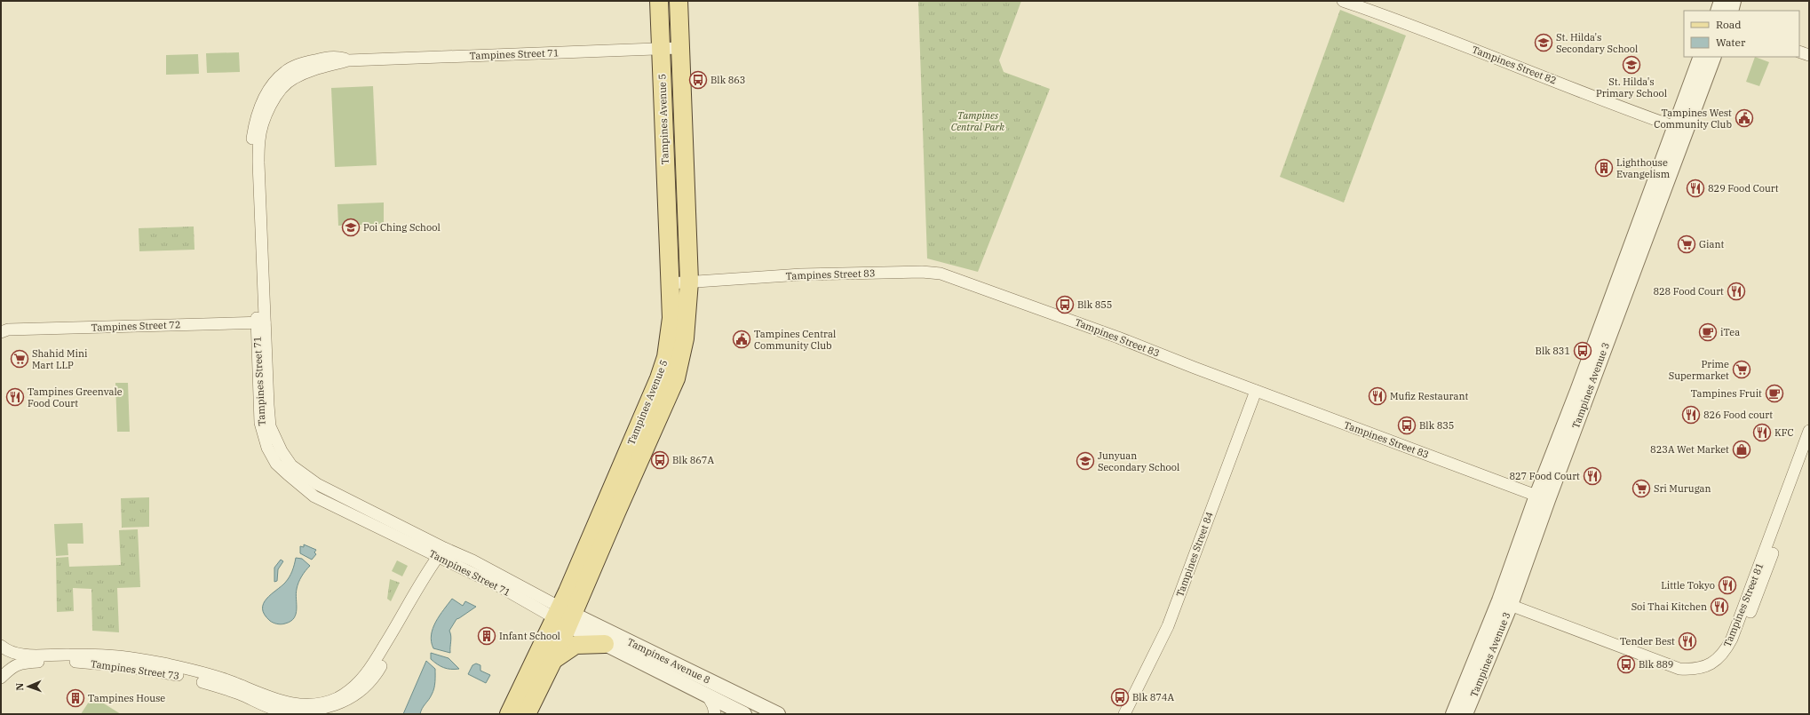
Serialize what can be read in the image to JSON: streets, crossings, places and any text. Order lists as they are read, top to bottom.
{
  "streets": {
    "main road": ["Tampines Avenue 5"],
    "street": [
      "Tampines Street 71",
      "Tampines Street 82",
      "Tampines Street 83",
      "Tampines Street 72",
      "Tampines Avenue 3",
      "Tampines Street 84",
      "Tampines Street 81",
      "Tampines Avenue 8",
      "Tampines Street 73"
    ]
  },
  "crossings": [
    ["Tampines Street 71", "Tampines Avenue 5"],
    ["Tampines Street 71", "Tampines Street 72"],
    ["Tampines Street 71", "Tampines Avenue 8"],
    ["Tampines Street 71", "Tampines Street 73"],
    ["Tampines Street 82", "Tampines Avenue 3"],
    ["Tampines Avenue 5", "Tampines Street 83"],
    ["Tampines Avenue 5", "Tampines Avenue 8"],
    ["Tampines Street 83", "Tampines Avenue 3"],
    ["Tampines Street 83", "Tampines Street 84"],
    ["Tampines Avenue 3", "Tampines Street 81"]
  ],
  "parks": ["Tampines Central Park"],
  "places": {
    "school or university": [
      "St. Hilda's Secondary School",
      "St. Hilda's Primary School",
      "Poi Ching School",
      "Junyuan Secondary School"
    ],
    "bus stop": [
      "Blk 863",
      "Blk 855",
      "Blk 831",
      "Blk 835",
      "Blk 867A",
      "Blk 889",
      "Blk 874A"
    ],
    "public building": ["Tampines West Community Club", "Tampines Central Community Club"],
    "building": ["Lighthouse Evangelism", "Infant School", "Tampines House"],
    "restaurant": [
      "829 Food Court",
      "828 Food Court",
      "Mufiz Restaurant",
      "Tampines Greenvale Food Court",
      "826 Food court",
      "KFC",
      "827 Food Court",
      "Little Tokyo",
      "Soi Thai Kitchen",
      "Tender Best"
    ],
    "supermarket": [
      "Giant",
      "Shahid Mini Mart LLP",
      "Prime Supermarket",
      "Sri Murugan"
    ],
    "cafe": ["iTea", "Tampines Fruit"],
    "shop": ["823A Wet Market"]
  },
  "legend": ["Road", "Water"],
  "north": "left"
}
